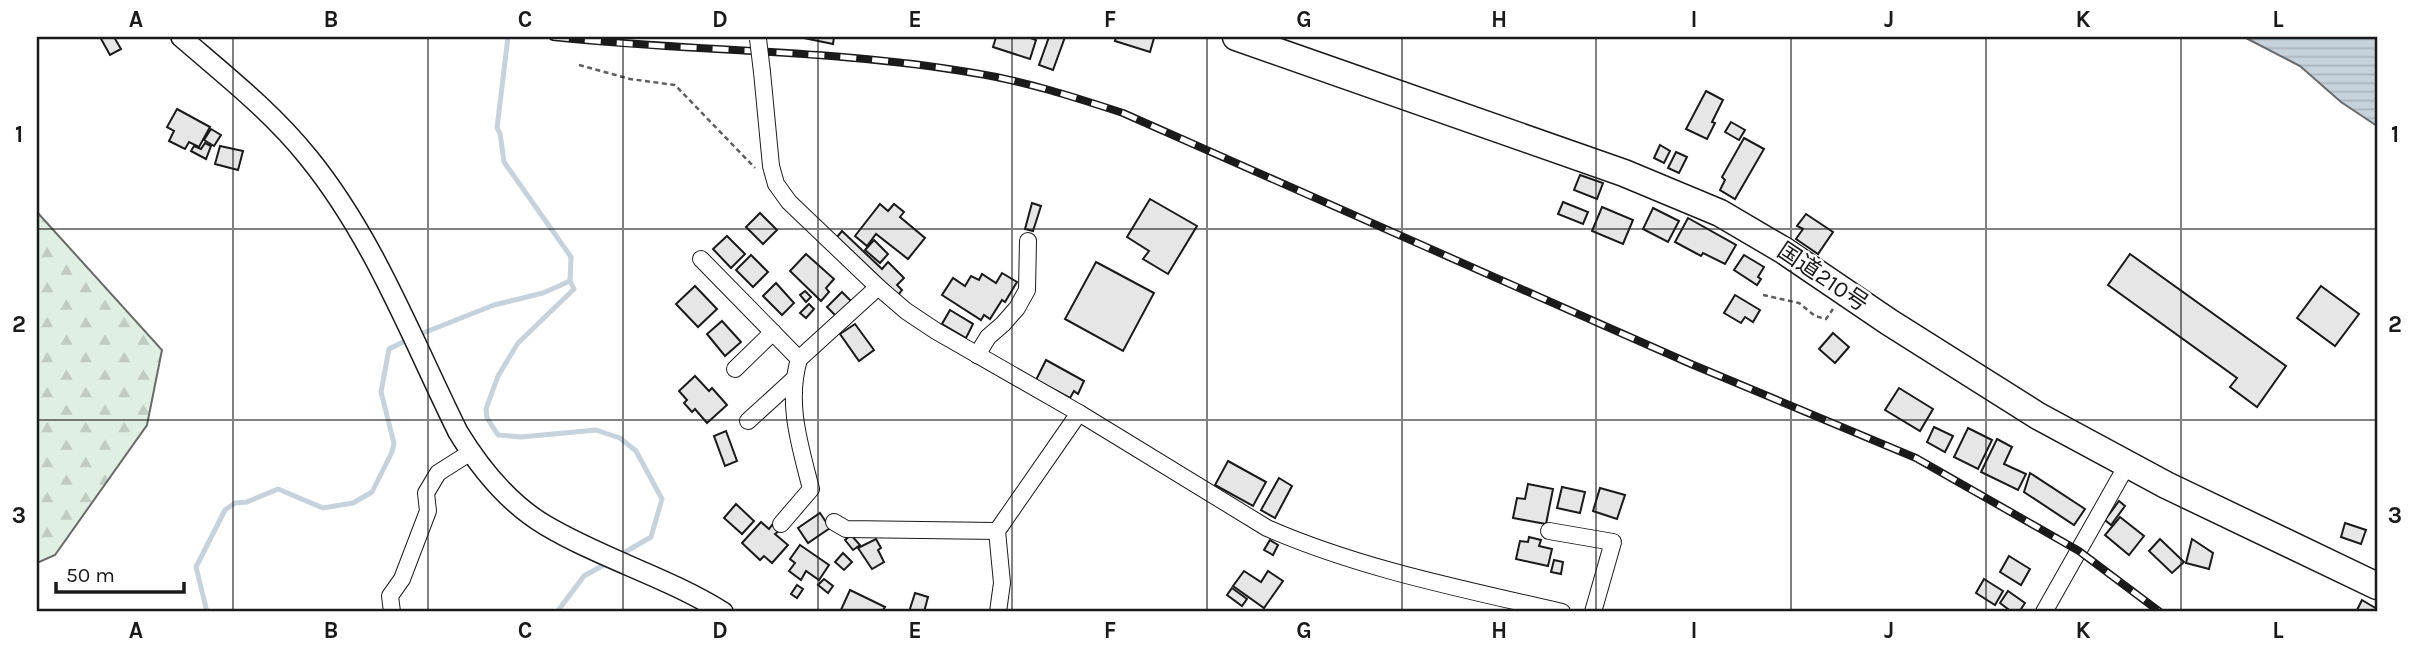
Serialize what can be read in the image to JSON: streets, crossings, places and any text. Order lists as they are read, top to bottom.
{
  "streets": {
    "highway": ["国道210号"]
  },
  "scale_bar": "50 m",
  "grid": {
    "columns": [
      "A",
      "B",
      "C",
      "D",
      "E",
      "F",
      "G",
      "H",
      "I",
      "J",
      "K",
      "L"
    ],
    "rows": ["1", "2", "3"]
  }
}
